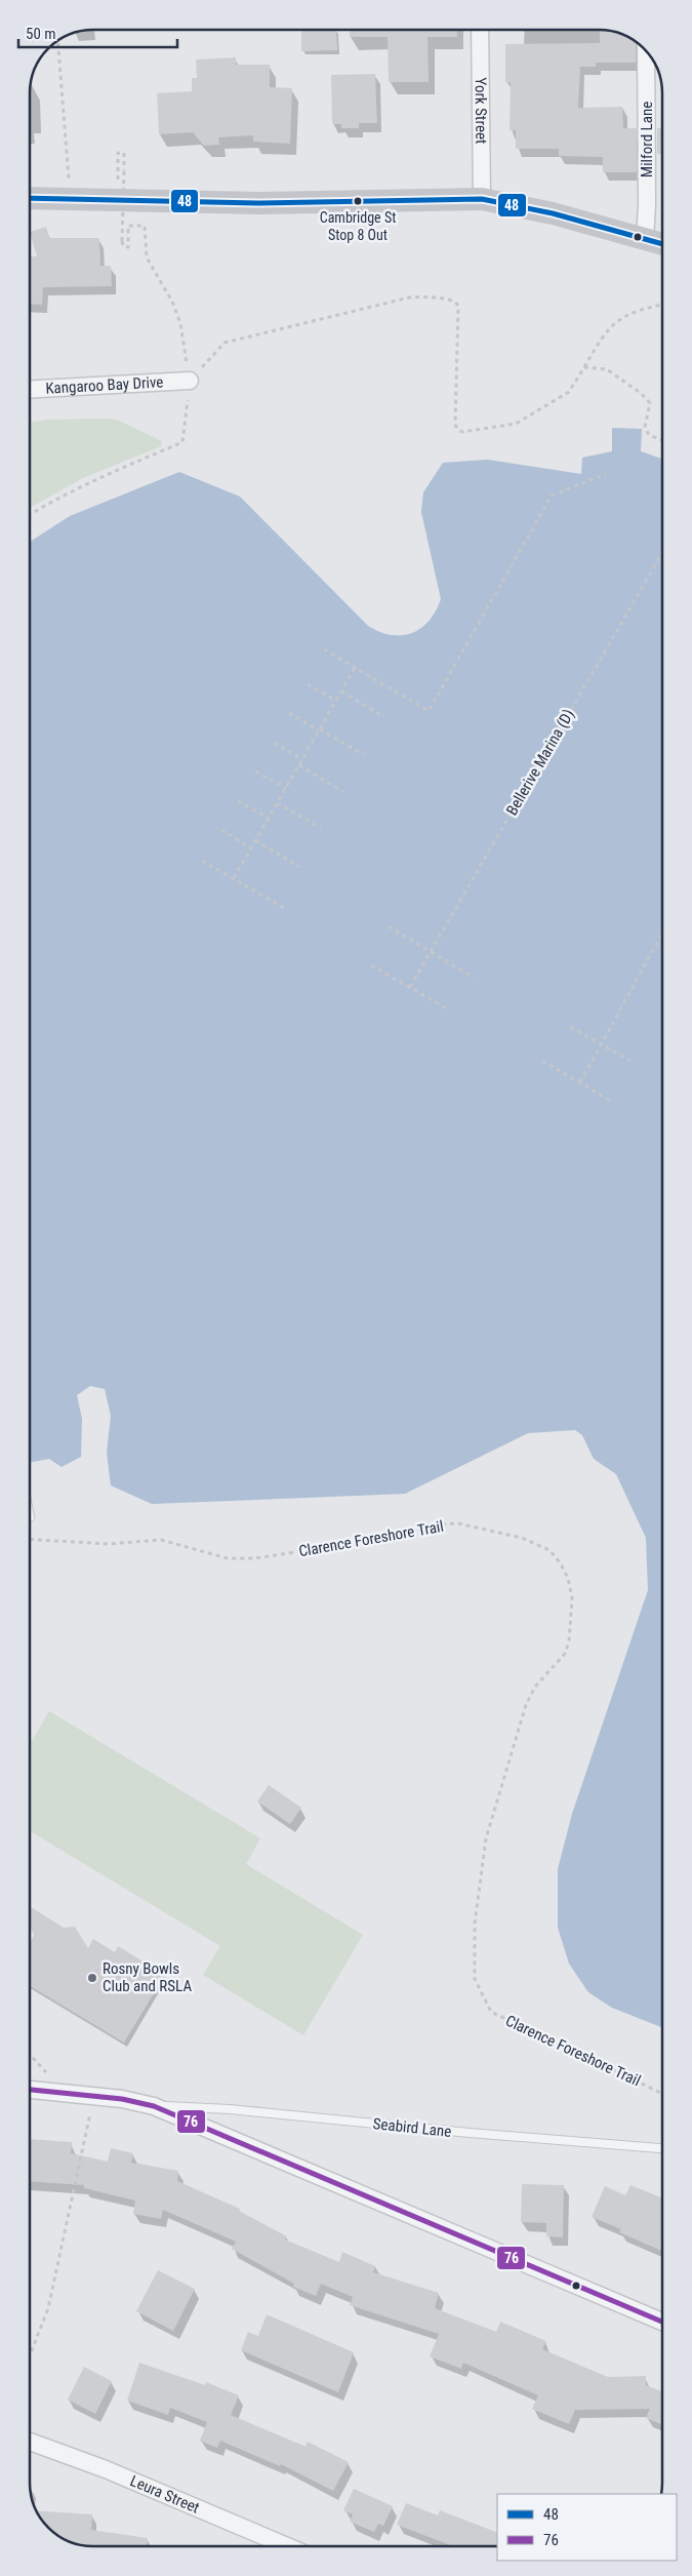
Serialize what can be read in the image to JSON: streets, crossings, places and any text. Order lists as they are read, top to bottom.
{
  "streets": {
    "street": [
      "York Street",
      "Milford Lane",
      "Kangaroo Bay Drive",
      "Leura Street"
    ],
    "lane": ["Seabird Lane"],
    "path": ["Bellerive Marina (D)", "Clarence Foreshore Trail"]
  },
  "places": ["Cambridge St Stop 8 Out", "Rosny Bowls Club and RSLA"],
  "lines": ["transit line 48", "transit line 76"],
  "legend": ["48", "76"],
  "scale_bar": "50 m"
}
